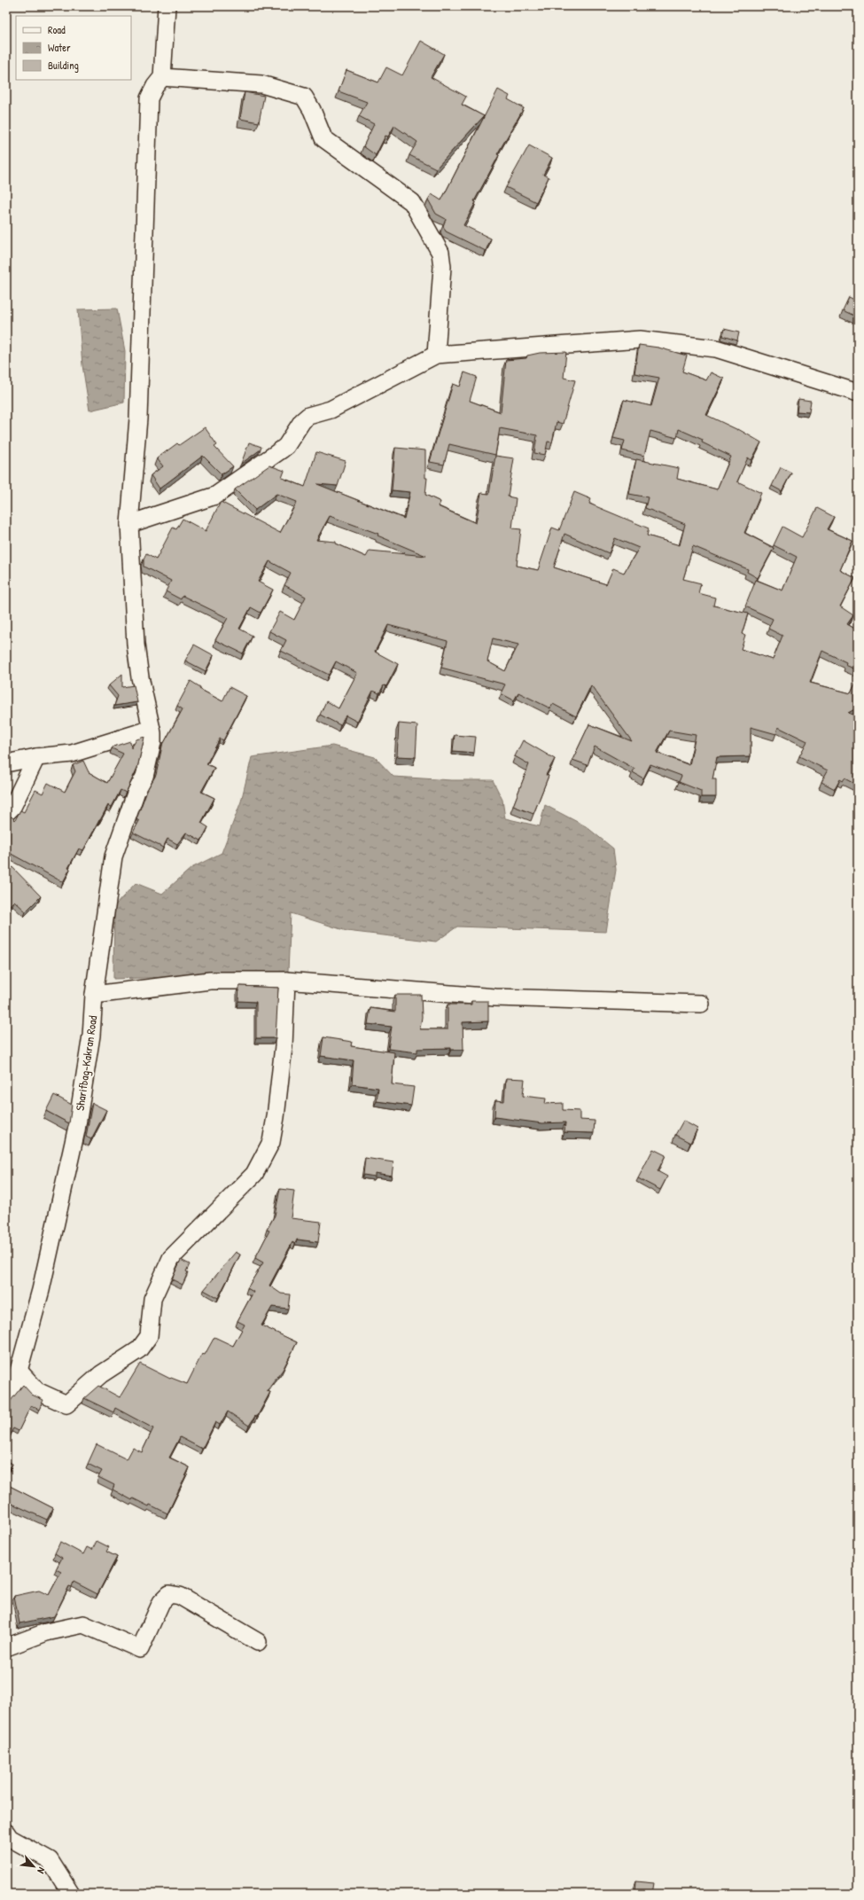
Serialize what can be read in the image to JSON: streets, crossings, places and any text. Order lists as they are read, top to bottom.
{
  "streets": {
    "street": ["Sharifbag-Kakran Road"]
  },
  "legend": ["Road", "Water", "Building"],
  "north": "bottom right"
}
